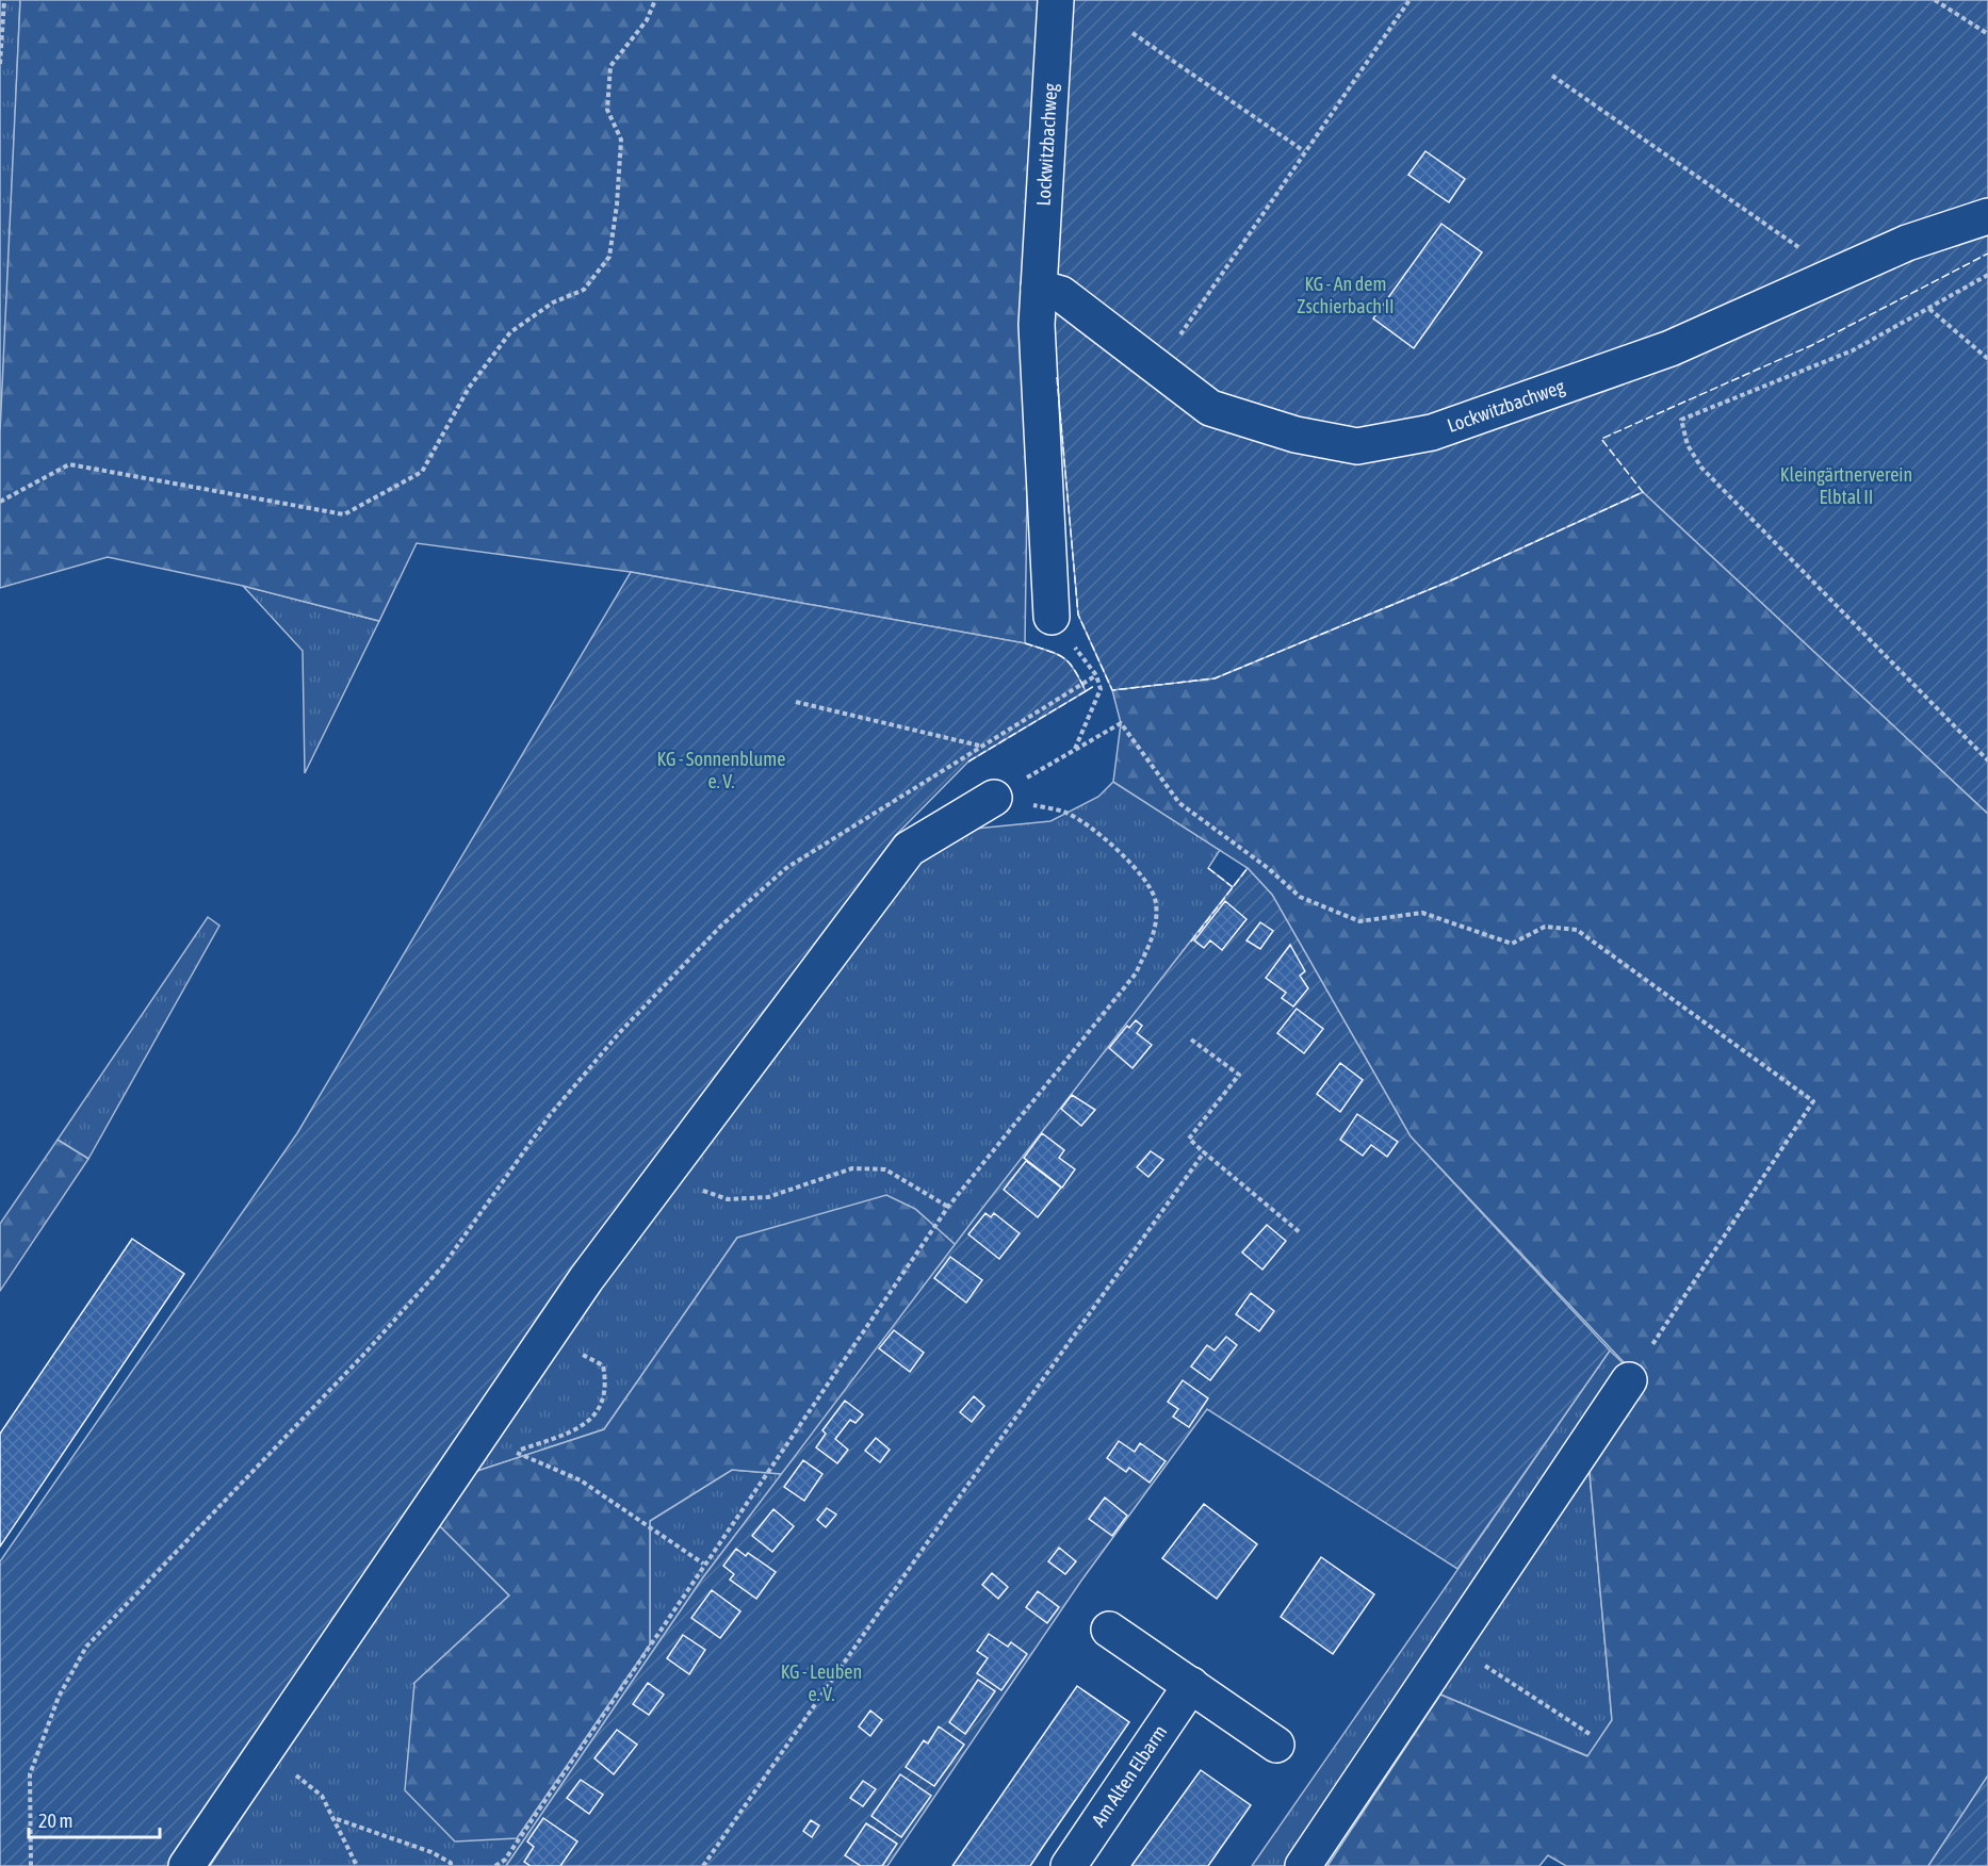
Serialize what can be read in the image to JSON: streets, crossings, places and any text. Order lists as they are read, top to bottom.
{
  "streets": {
    "street": ["Lockwitzbachweg", "Am Alten Elbarm"]
  },
  "parks": [
    "KG - An dem Zschierbach II",
    "Kleingärtnerverein Elbtal II",
    "KG - Sonnenblume e. V.",
    "KG - Leuben e. V."
  ],
  "scale_bar": "20 m"
}
